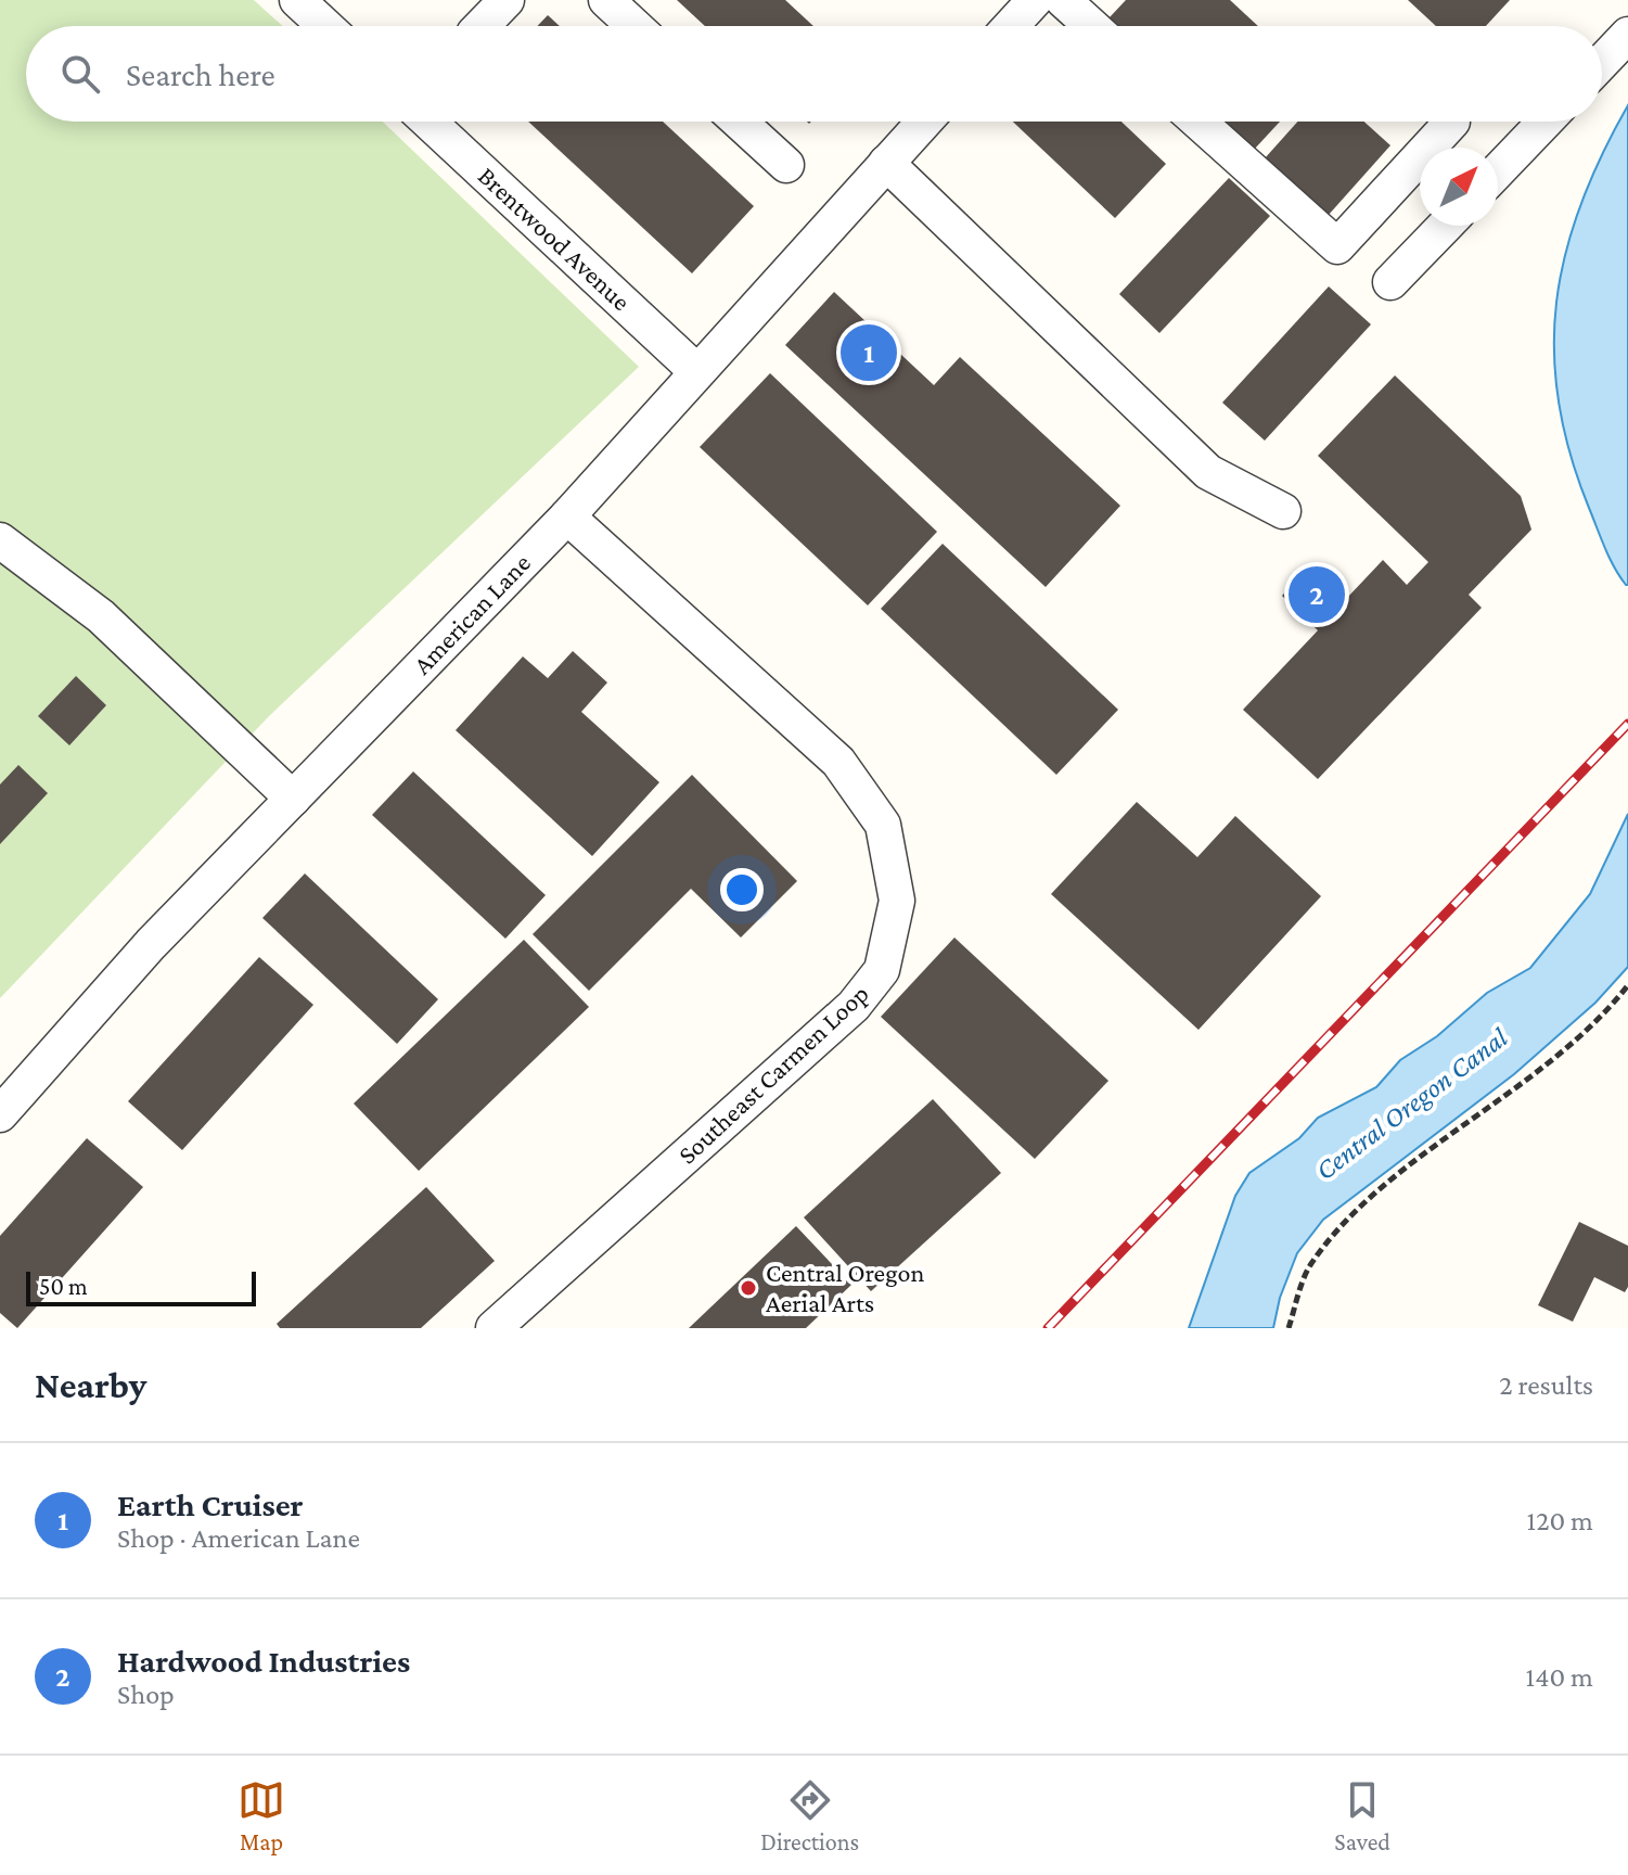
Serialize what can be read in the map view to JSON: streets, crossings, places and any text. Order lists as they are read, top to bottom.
{
  "streets": {
    "street": ["Brentwood Avenue", "American Lane", "Southeast Carmen Loop"]
  },
  "crossings": [
    ["Brentwood Avenue", "American Lane"],
    ["American Lane", "Southeast Carmen Loop"]
  ],
  "water": ["Central Oregon Canal"],
  "places": ["Central Oregon Aerial Arts"],
  "scale_bar": "50 m",
  "north": "top right",
  "page": {
    "search": "Search here",
    "pins": ["1", "2"],
    "scale": "50 m",
    "heading": ["Nearby", "2 results"],
    "list": [
      {
        "mark": "1",
        "name": "Earth Cruiser",
        "note": "Shop · American Lane",
        "value": "120 m"
      },
      {
        "mark": "2",
        "name": "Hardwood Industries",
        "note": "Shop",
        "value": "140 m"
      }
    ],
    "nav": ["Map", "Directions", "Saved"]
  }
}
